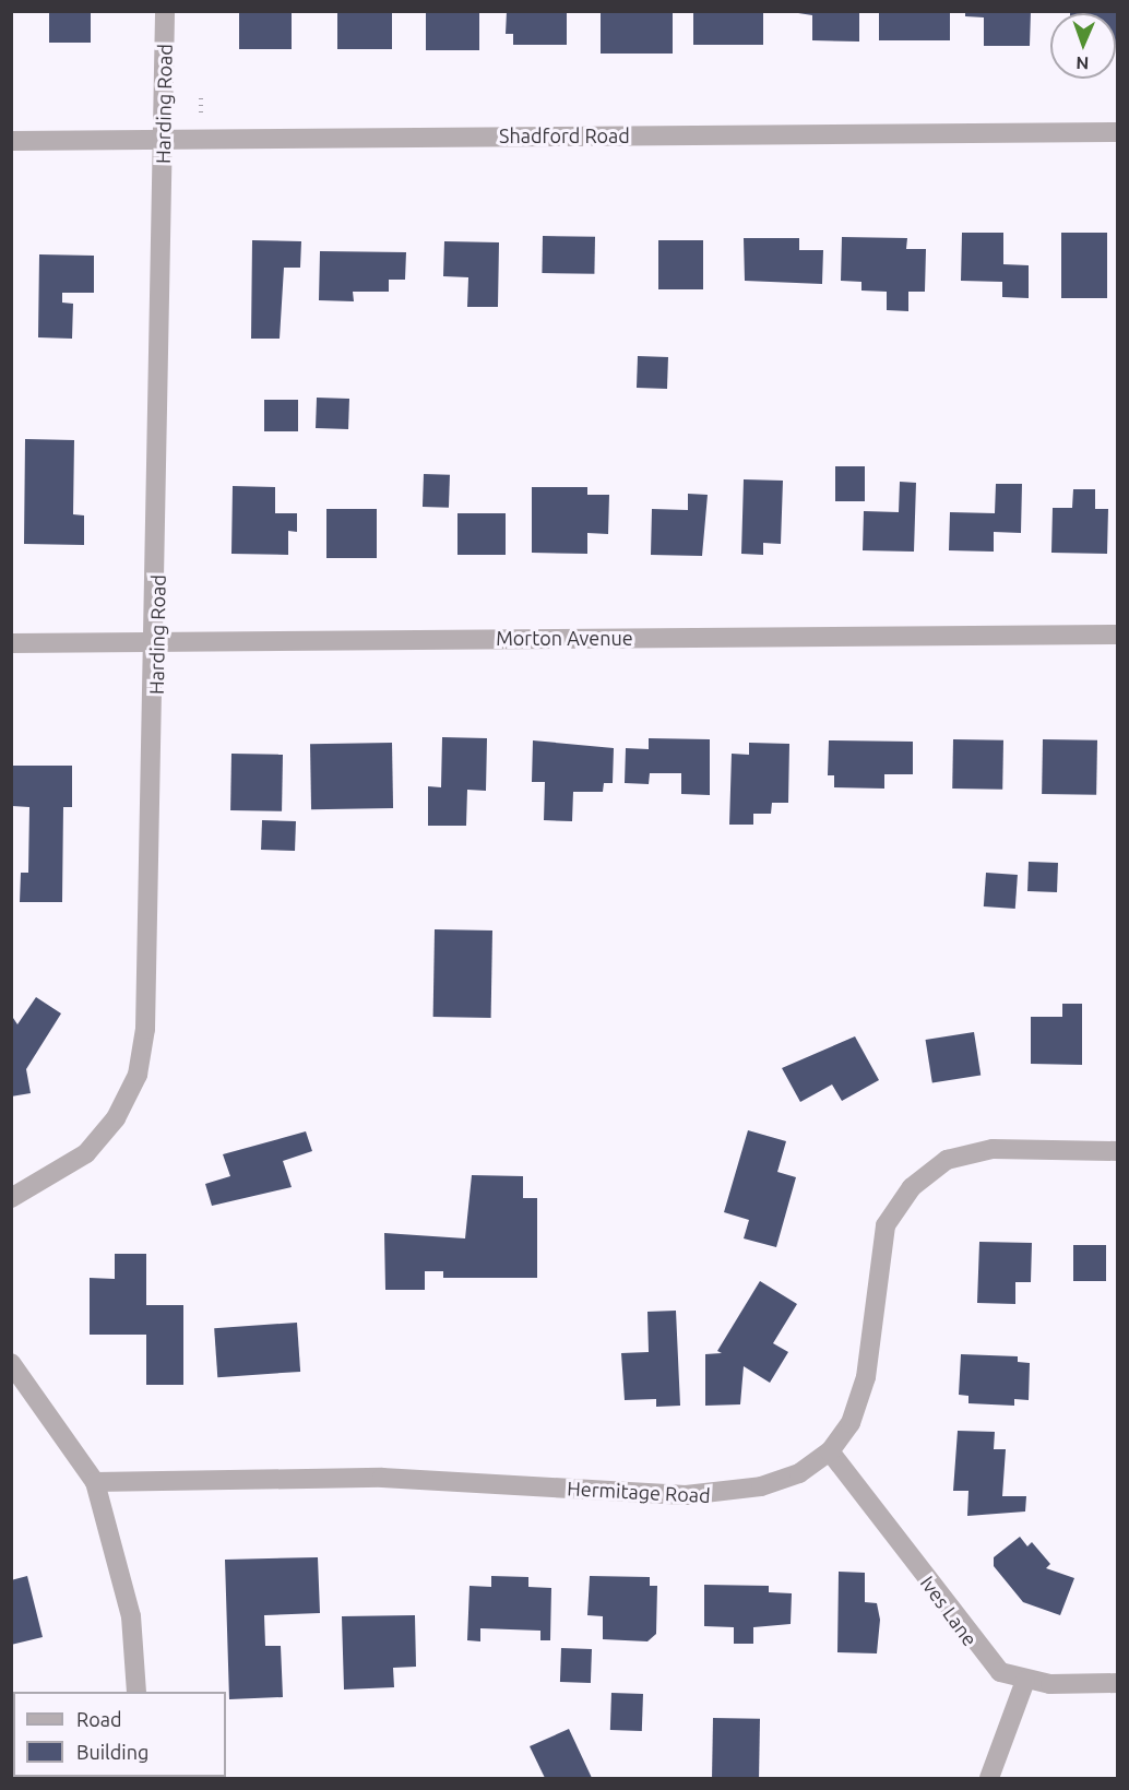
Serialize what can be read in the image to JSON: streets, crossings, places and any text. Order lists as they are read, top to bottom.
{
  "streets": {
    "street": [
      "Harding Road",
      "Shadford Road",
      "Morton Avenue",
      "Hermitage Road",
      "Ives Lane"
    ]
  },
  "crossings": [
    ["Harding Road", "Shadford Road"],
    ["Harding Road", "Morton Avenue"],
    ["Hermitage Road", "Ives Lane"]
  ],
  "legend": ["Road", "Building"],
  "north": "bottom"
}
